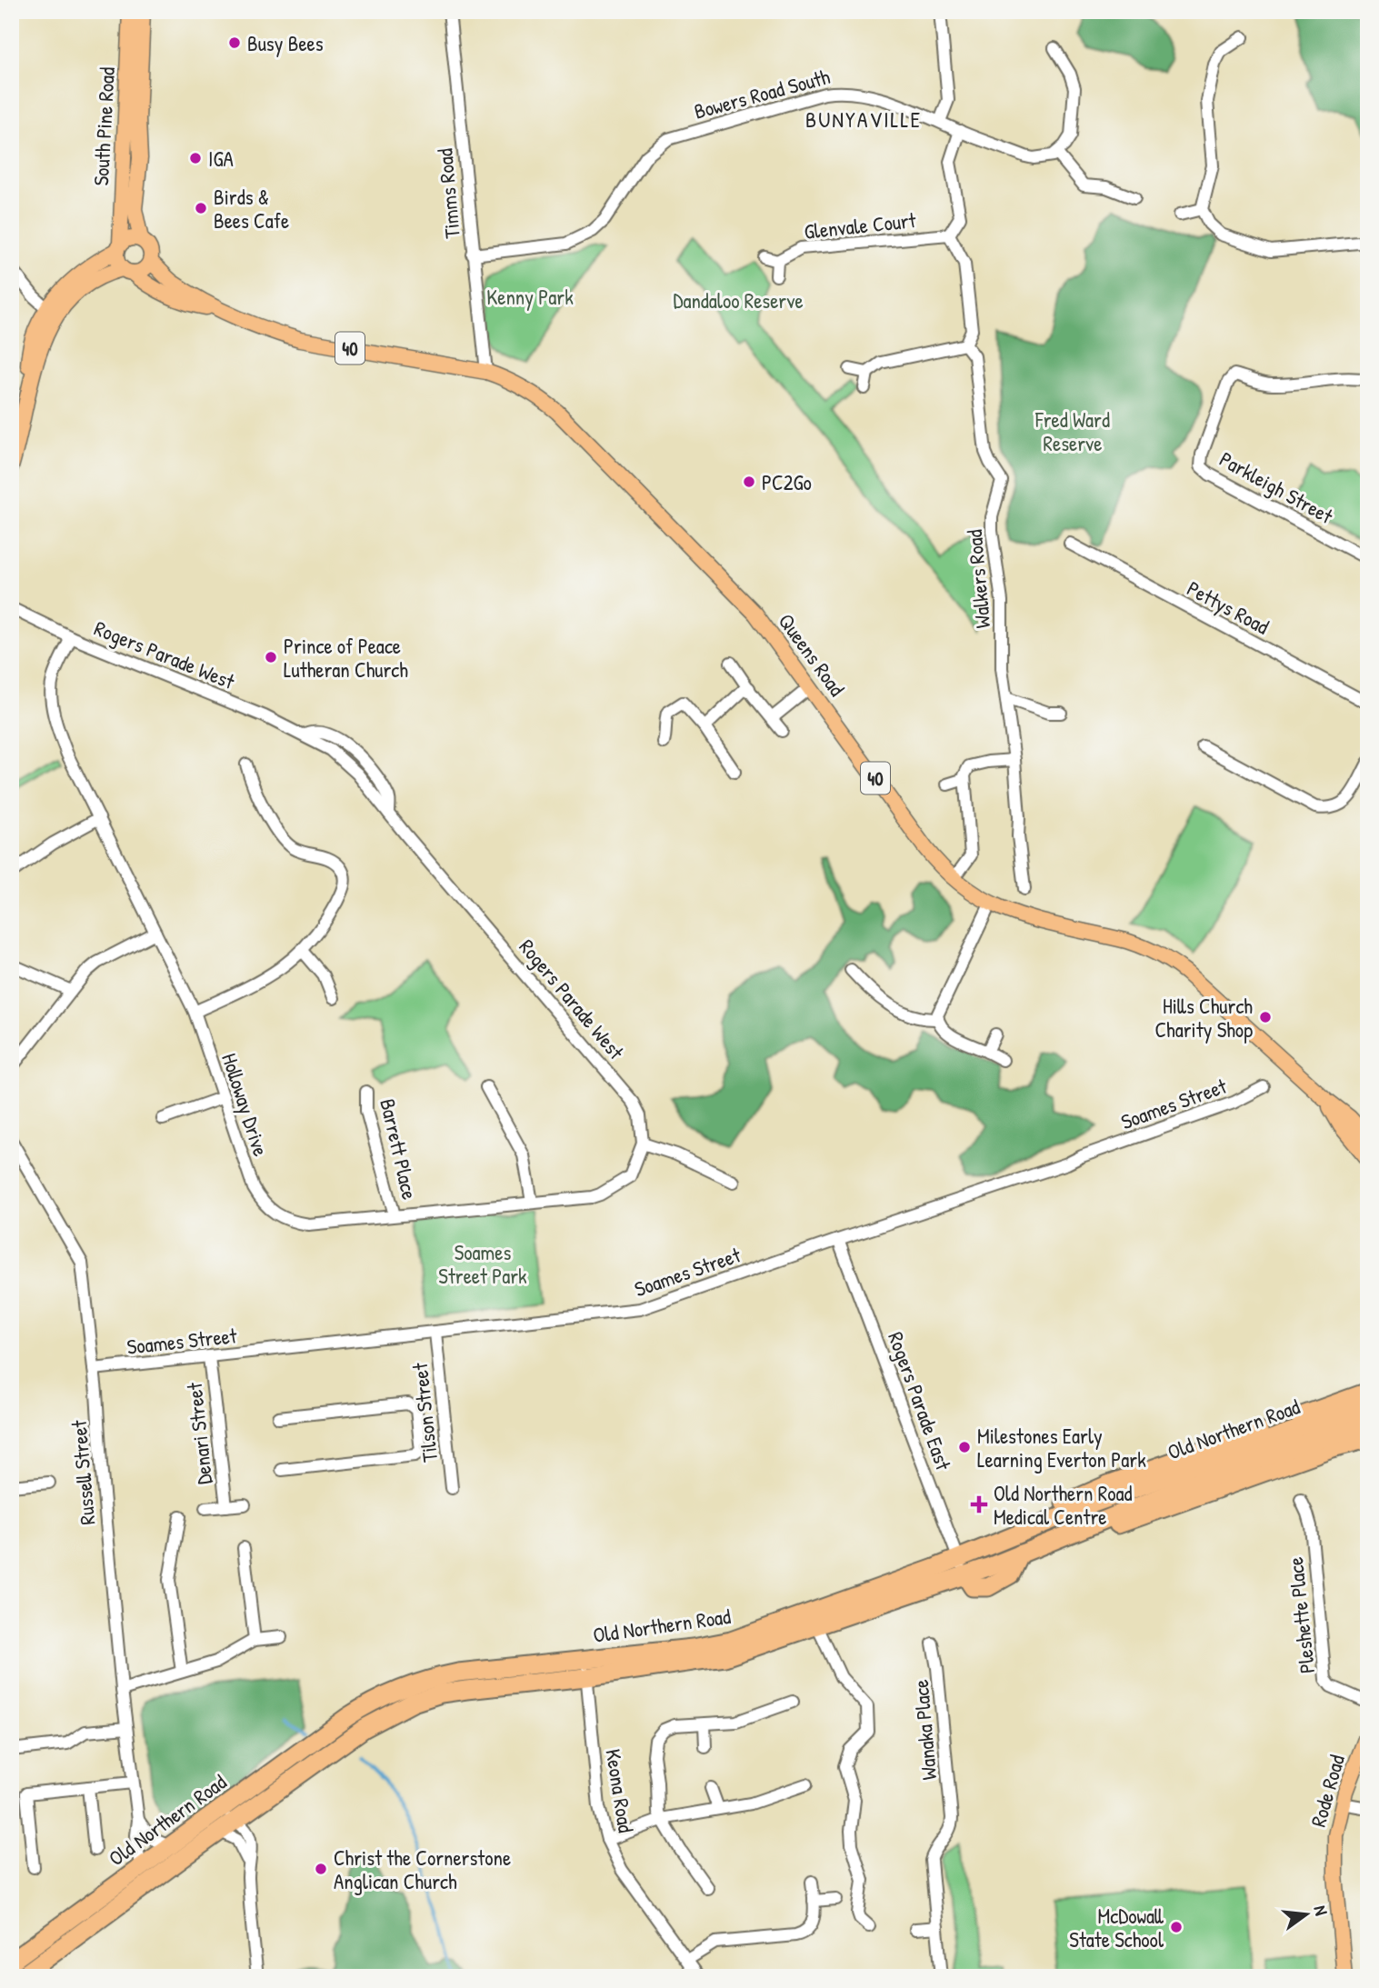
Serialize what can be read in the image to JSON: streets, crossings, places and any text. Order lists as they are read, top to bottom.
{
  "streets": {
    "highway": ["Old Northern Road"],
    "main road": [
      "South Pine Road",
      "40",
      "Queens Road",
      "Rode Road"
    ],
    "street": [
      "Bowers Road South",
      "Timms Road",
      "Glenvale Court",
      "Parkleigh Street",
      "Walkers Road",
      "Pettys Road",
      "Rogers Parade West",
      "Soames Street",
      "Holloway Drive",
      "Barrett Place",
      "Rogers Parade East",
      "Tilson Street",
      "Denari Street",
      "Russell Street",
      "Pleshette Place",
      "Wanaka Place",
      "Keona Road"
    ]
  },
  "crossings": [
    ["Bowers Road South", "Timms Road"],
    ["South Pine Road", "40"],
    ["South Pine Road", "Queens Road"],
    ["Timms Road", "Queens Road"],
    ["Glenvale Court", "Walkers Road"],
    ["40", "Queens Road"],
    ["Rogers Parade West", "Holloway Drive"],
    ["Soames Street", "Rogers Parade East"],
    ["Soames Street", "Tilson Street"],
    ["Soames Street", "Denari Street"],
    ["Soames Street", "Russell Street"],
    ["Holloway Drive", "Barrett Place"],
    ["Rogers Parade East", "Old Northern Road"],
    ["Old Northern Road", "Russell Street"],
    ["Old Northern Road", "Keona Road"]
  ],
  "districts": ["BUNYAVILLE"],
  "parks": [
    "Kenny Park",
    "Dandaloo Reserve",
    "Fred Ward Reserve",
    "Soames Street Park"
  ],
  "places": {
    "other": [
      "Busy Bees",
      "IGA",
      "Birds & Bees Cafe",
      "PC2Go",
      "Prince of Peace Lutheran Church",
      "Hills Church Charity Shop",
      "Milestones Early Learning Everton Park",
      "Christ the Cornerstone Anglican Church",
      "McDowall State School"
    ],
    "health": ["Old Northern Road Medical Centre"]
  },
  "north": "right"
}
